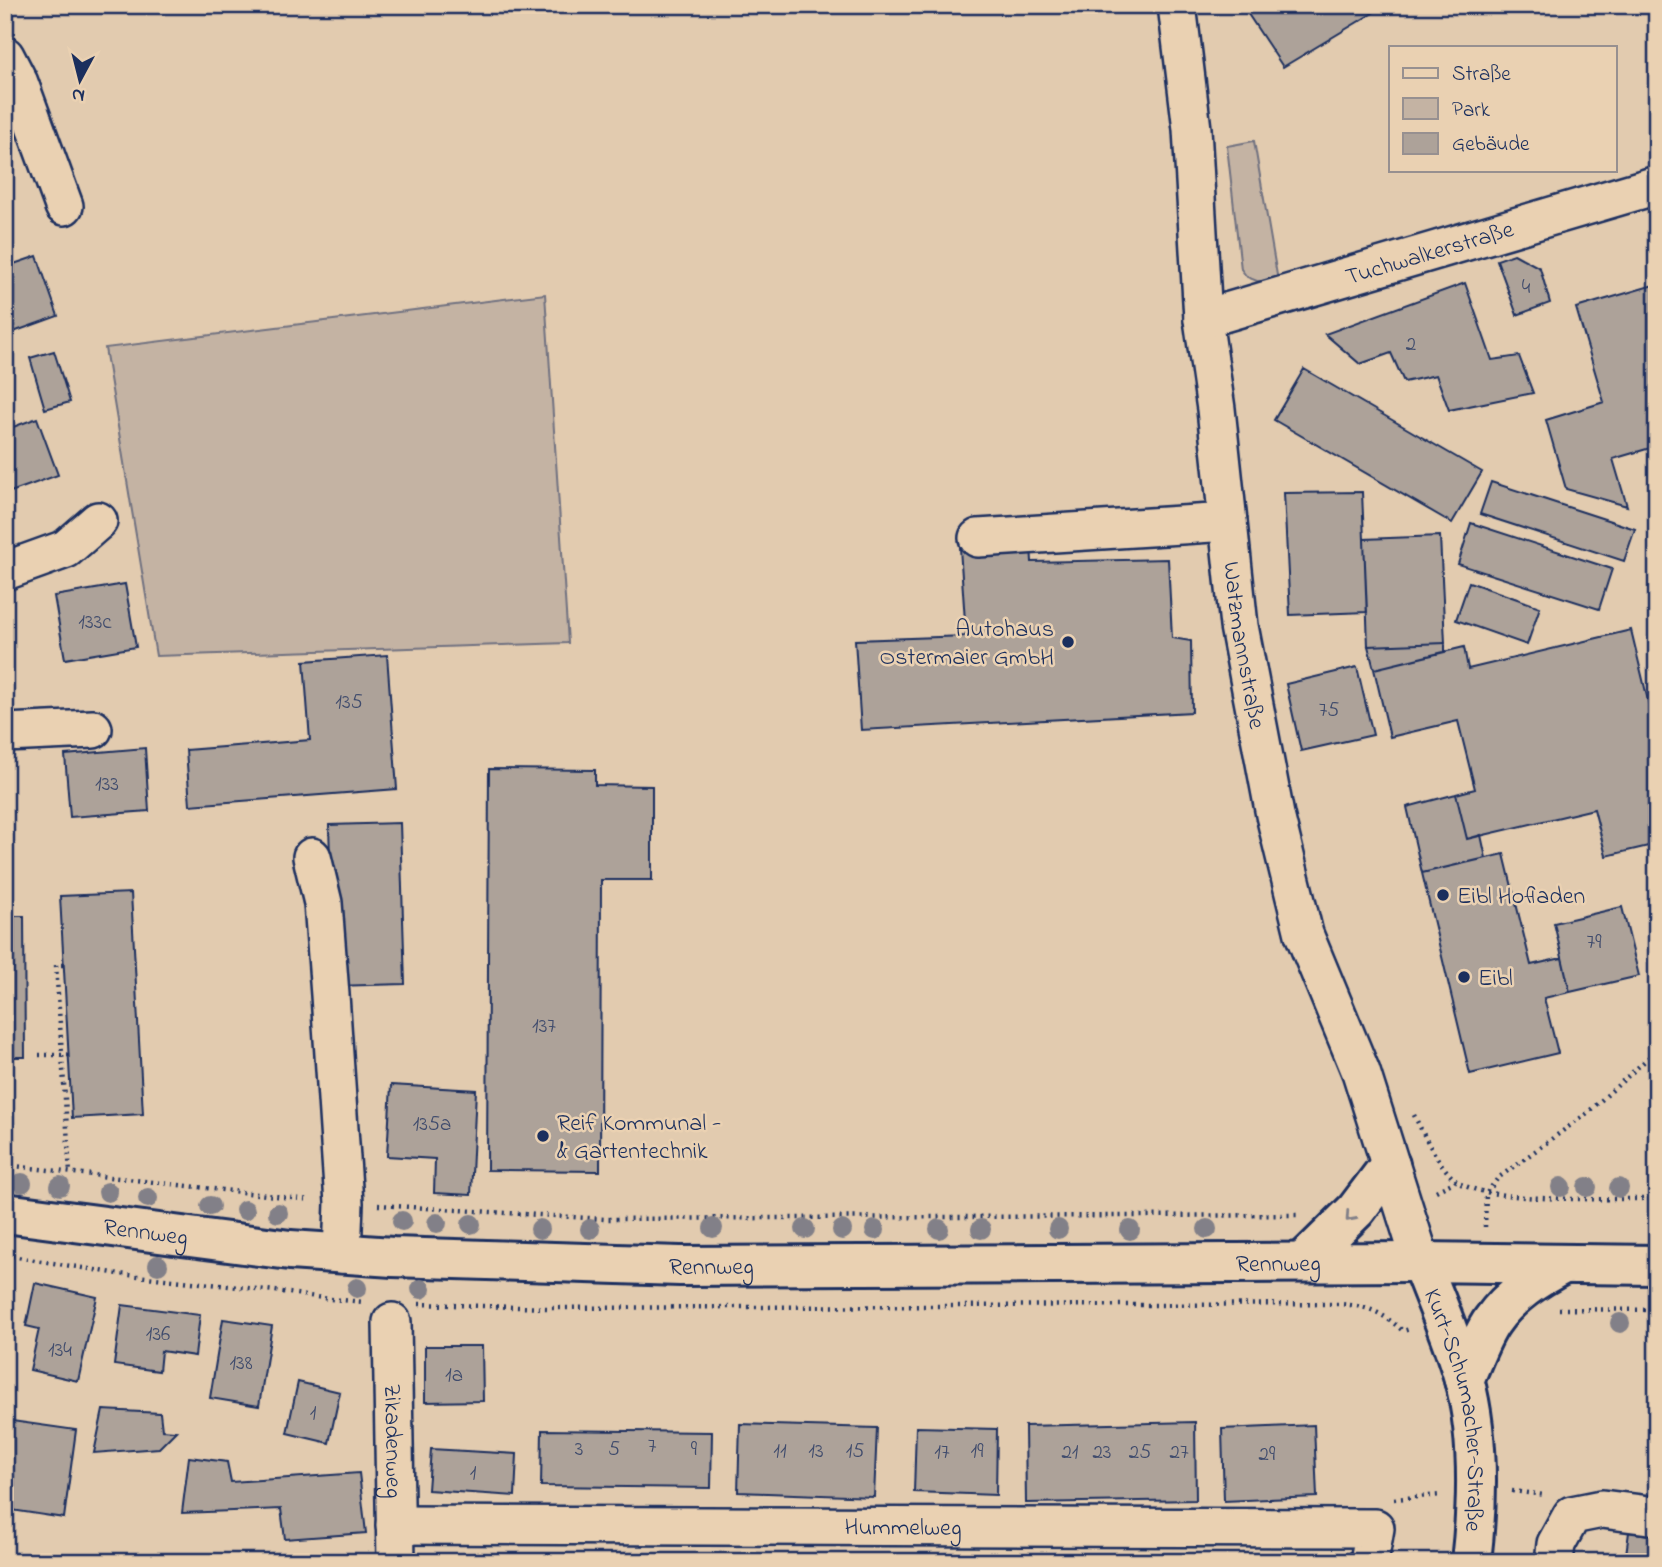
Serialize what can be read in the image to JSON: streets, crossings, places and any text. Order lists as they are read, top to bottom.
{
  "streets": {
    "main road": ["Rennweg", "Kurt-Schumacher-Straße"],
    "street": [
      "Tuchwalkerstraße",
      "Watzmannstraße",
      "Zikadenweg",
      "Hummelweg"
    ]
  },
  "crossings": [
    ["Tuchwalkerstraße", "Watzmannstraße"],
    ["Watzmannstraße", "Rennweg"],
    ["Watzmannstraße", "Kurt-Schumacher-Straße"],
    ["Rennweg", "Kurt-Schumacher-Straße"],
    ["Zikadenweg", "Hummelweg"]
  ],
  "places": [
    "Autohaus Ostermaier GmbH",
    "Eibl Hofladen",
    "Eibl",
    "Reif Kommunal - & Gartentechnik"
  ],
  "house_numbers": [
    "4",
    "2",
    "133c",
    "135",
    "75",
    "133",
    "79",
    "137",
    "135a",
    "136",
    "134",
    "138",
    "1a",
    "1",
    "7",
    "3",
    "5",
    "9",
    "11",
    "13",
    "15",
    "19",
    "17",
    "21",
    "23",
    "25",
    "27",
    "29",
    "1"
  ],
  "legend": ["Straße", "Park", "Gebäude"],
  "north": "bottom"
}
